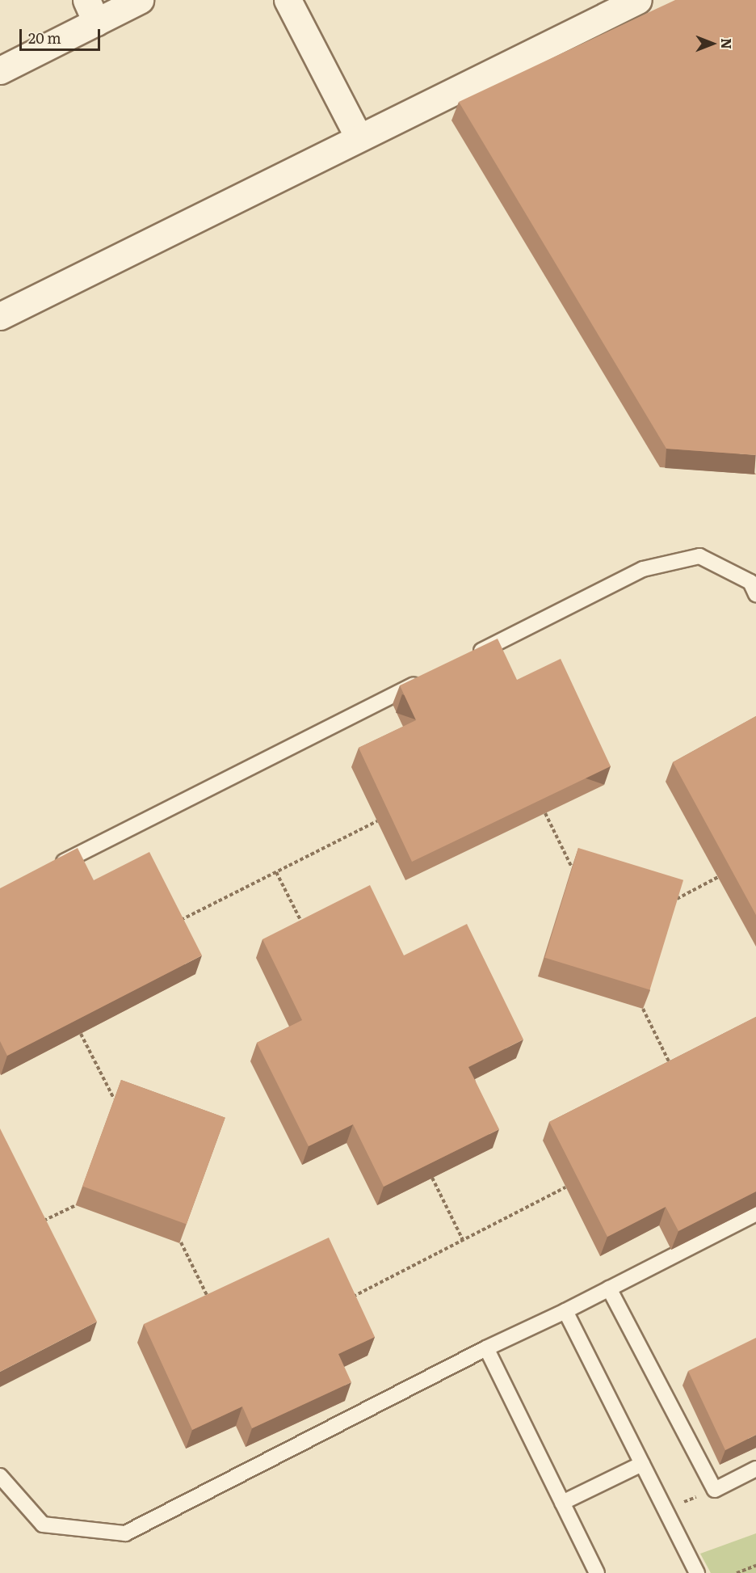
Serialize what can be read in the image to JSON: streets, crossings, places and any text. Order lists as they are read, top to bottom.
{
  "scale_bar": "20 m",
  "north": "right"
}
